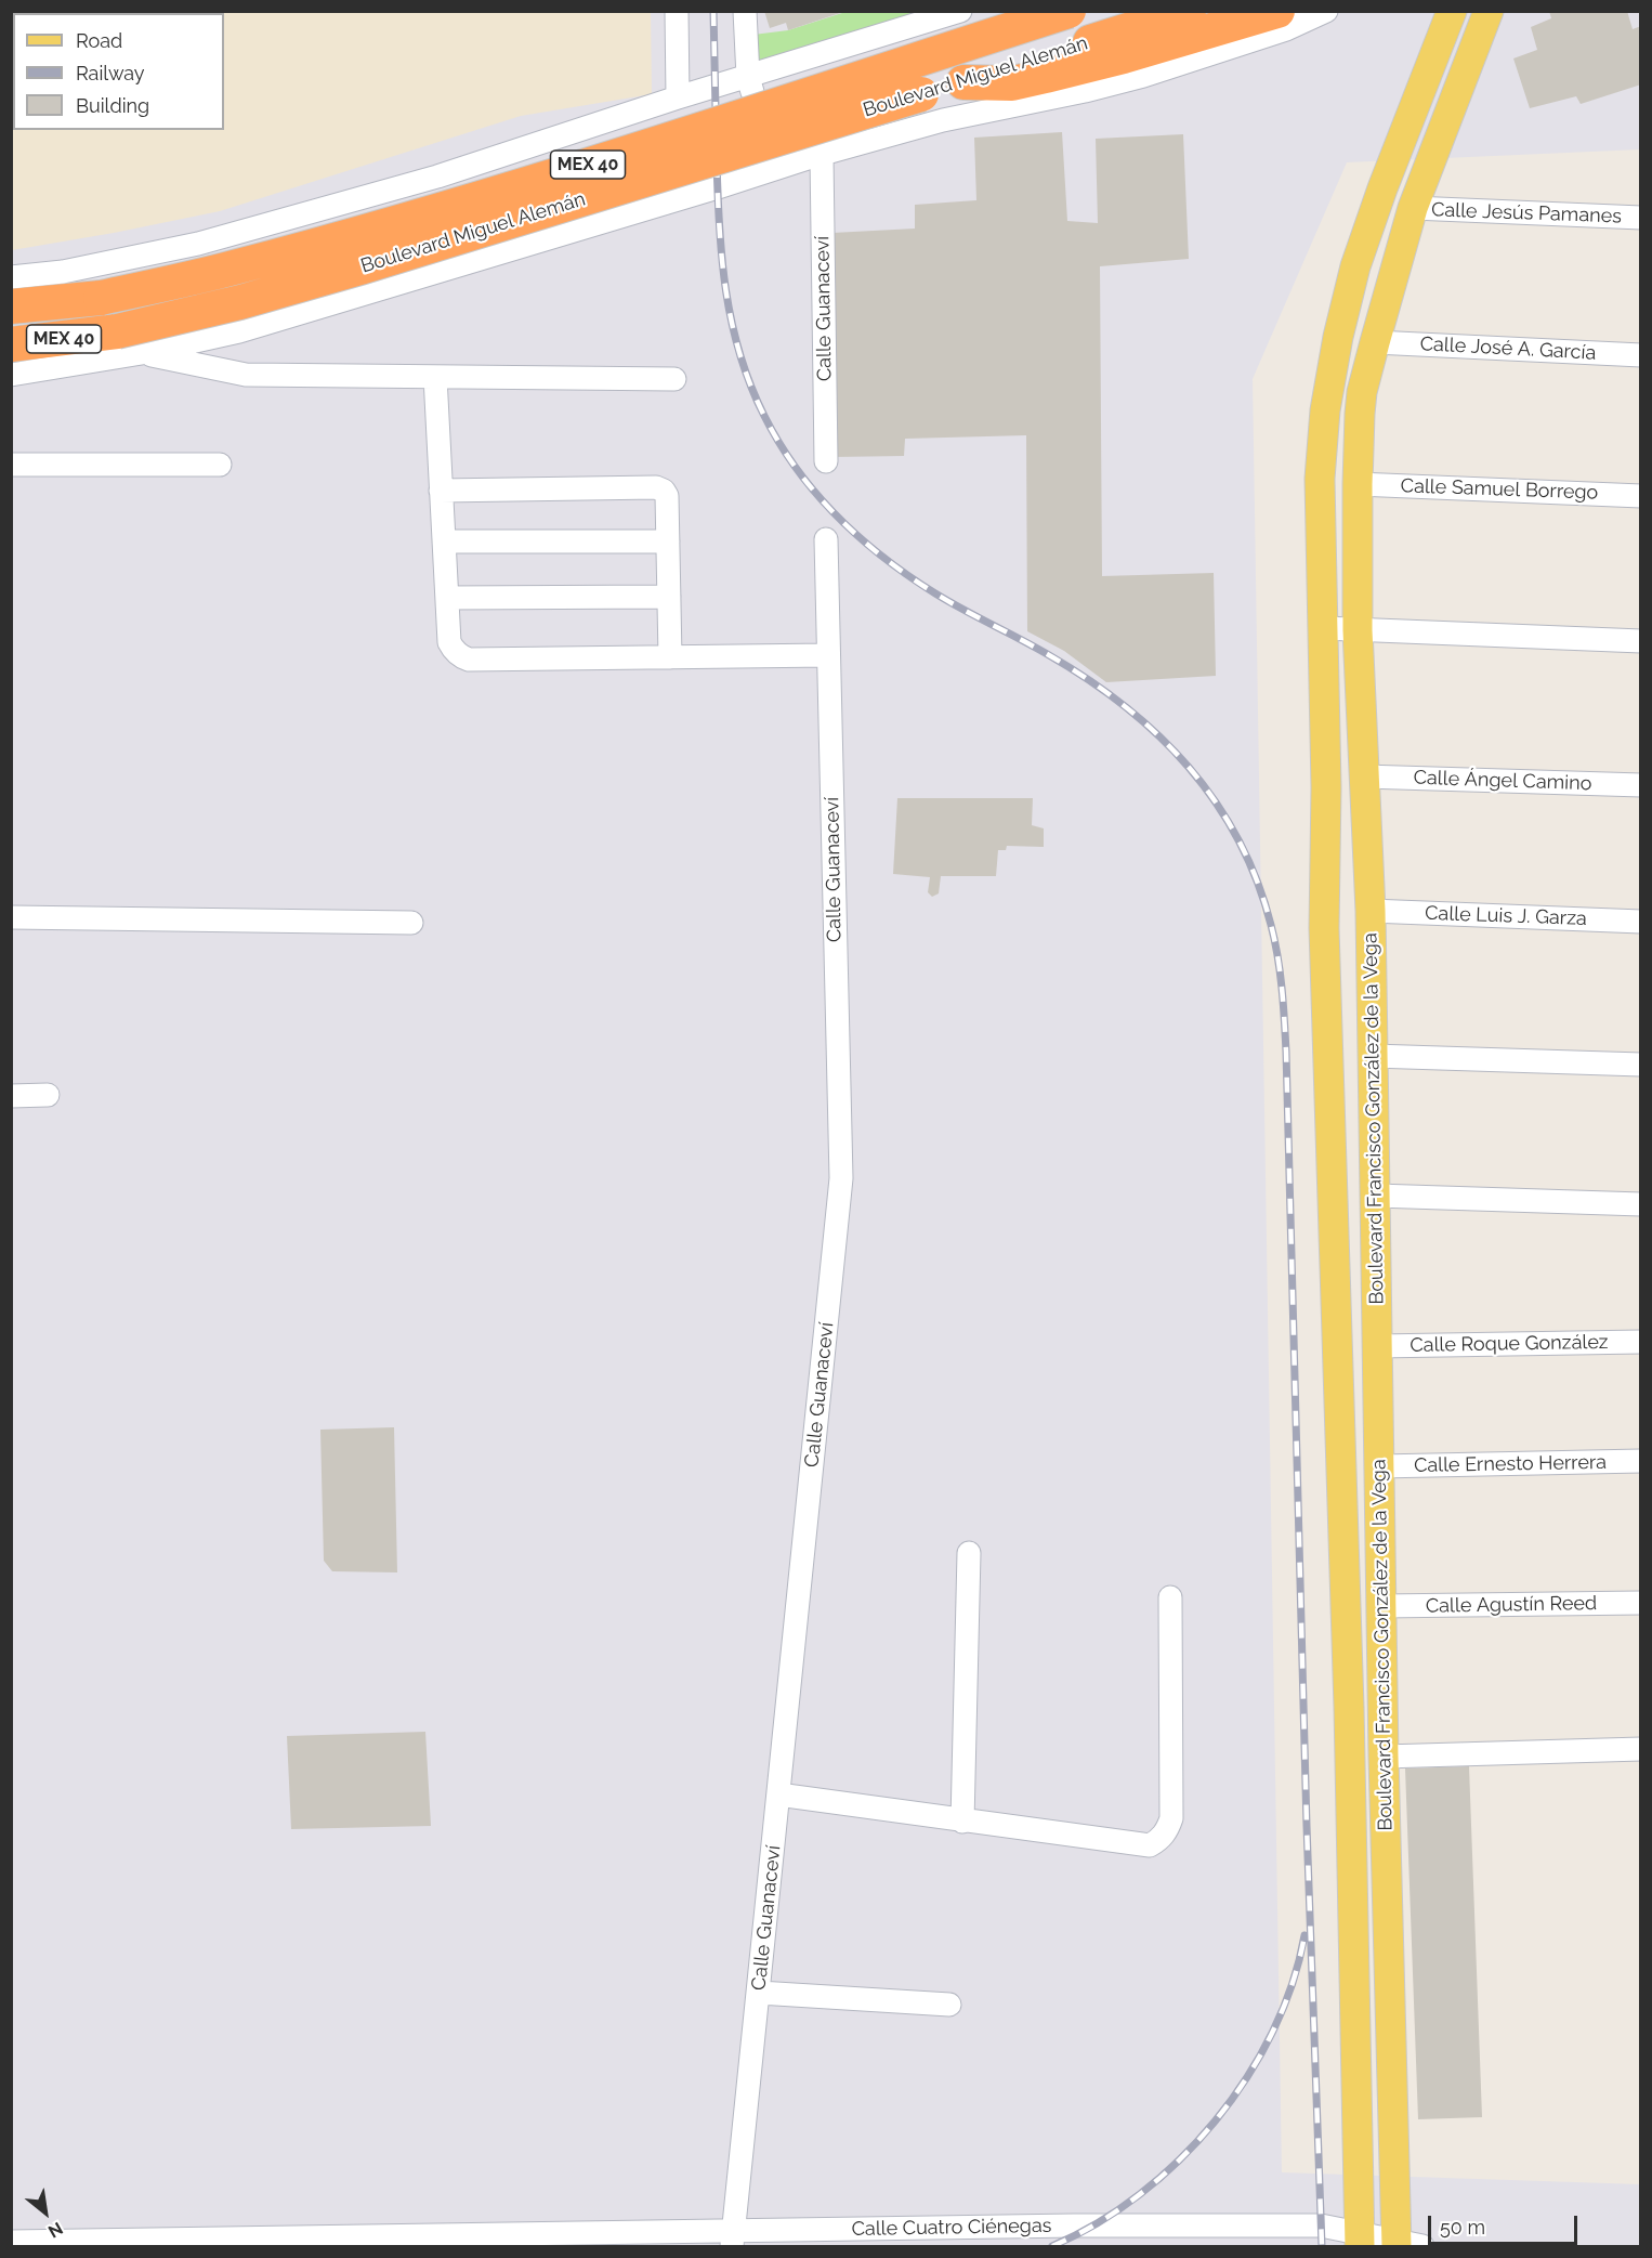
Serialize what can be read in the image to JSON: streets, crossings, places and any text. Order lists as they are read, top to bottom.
{
  "streets": {
    "highway": ["Boulevard Miguel Alemán", "MEX 40"],
    "main road": ["Boulevard Francisco González de la Vega"],
    "street": [
      "Calle Jesús Pamanes",
      "Calle Guanaceví",
      "Calle José A. García",
      "Calle Samuel Borrego",
      "Calle Ángel Camino",
      "Calle Luis J. Garza",
      "Calle Roque González",
      "Calle Ernesto Herrera",
      "Calle Agustín Reed",
      "Calle Cuatro Ciénegas"
    ]
  },
  "crossings": [
    ["Calle Jesús Pamanes", "Boulevard Francisco González de la Vega"],
    ["Calle Guanaceví", "Calle Cuatro Ciénegas"],
    ["Calle José A. García", "Boulevard Francisco González de la Vega"],
    ["Calle Samuel Borrego", "Boulevard Francisco González de la Vega"],
    ["Calle Ángel Camino", "Boulevard Francisco González de la Vega"],
    ["Calle Luis J. Garza", "Boulevard Francisco González de la Vega"],
    ["Boulevard Francisco González de la Vega", "Calle Roque González"],
    ["Boulevard Francisco González de la Vega", "Calle Ernesto Herrera"],
    ["Boulevard Francisco González de la Vega", "Calle Agustín Reed"],
    ["Boulevard Francisco González de la Vega", "Calle Cuatro Ciénegas"]
  ],
  "legend": ["Road", "Railway", "Building"],
  "scale_bar": "50 m",
  "north": "bottom right"
}
